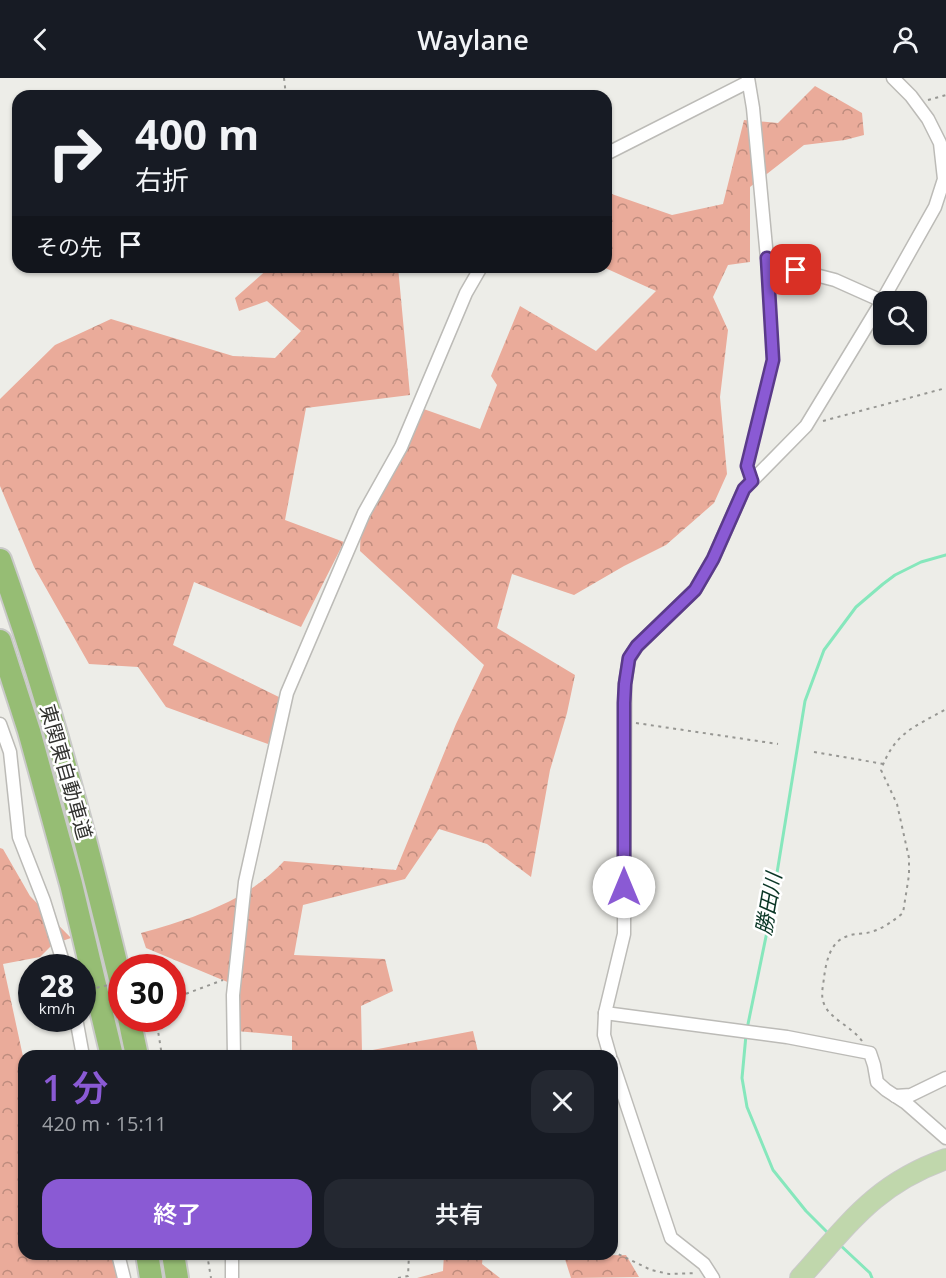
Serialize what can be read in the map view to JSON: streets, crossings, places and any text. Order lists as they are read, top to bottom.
{
  "streets": {
    "highway": ["東関東自動車道"]
  },
  "water": ["勝田川"],
  "page": {
    "header": "Waylane",
    "turn": ["400 m", "右折"],
    "then": "その先",
    "speed": "28 km/h",
    "limit": "30",
    "heading": ["1 分", "420 m · 15:11"],
    "buttons": ["終了", "共有"]
  }
}
